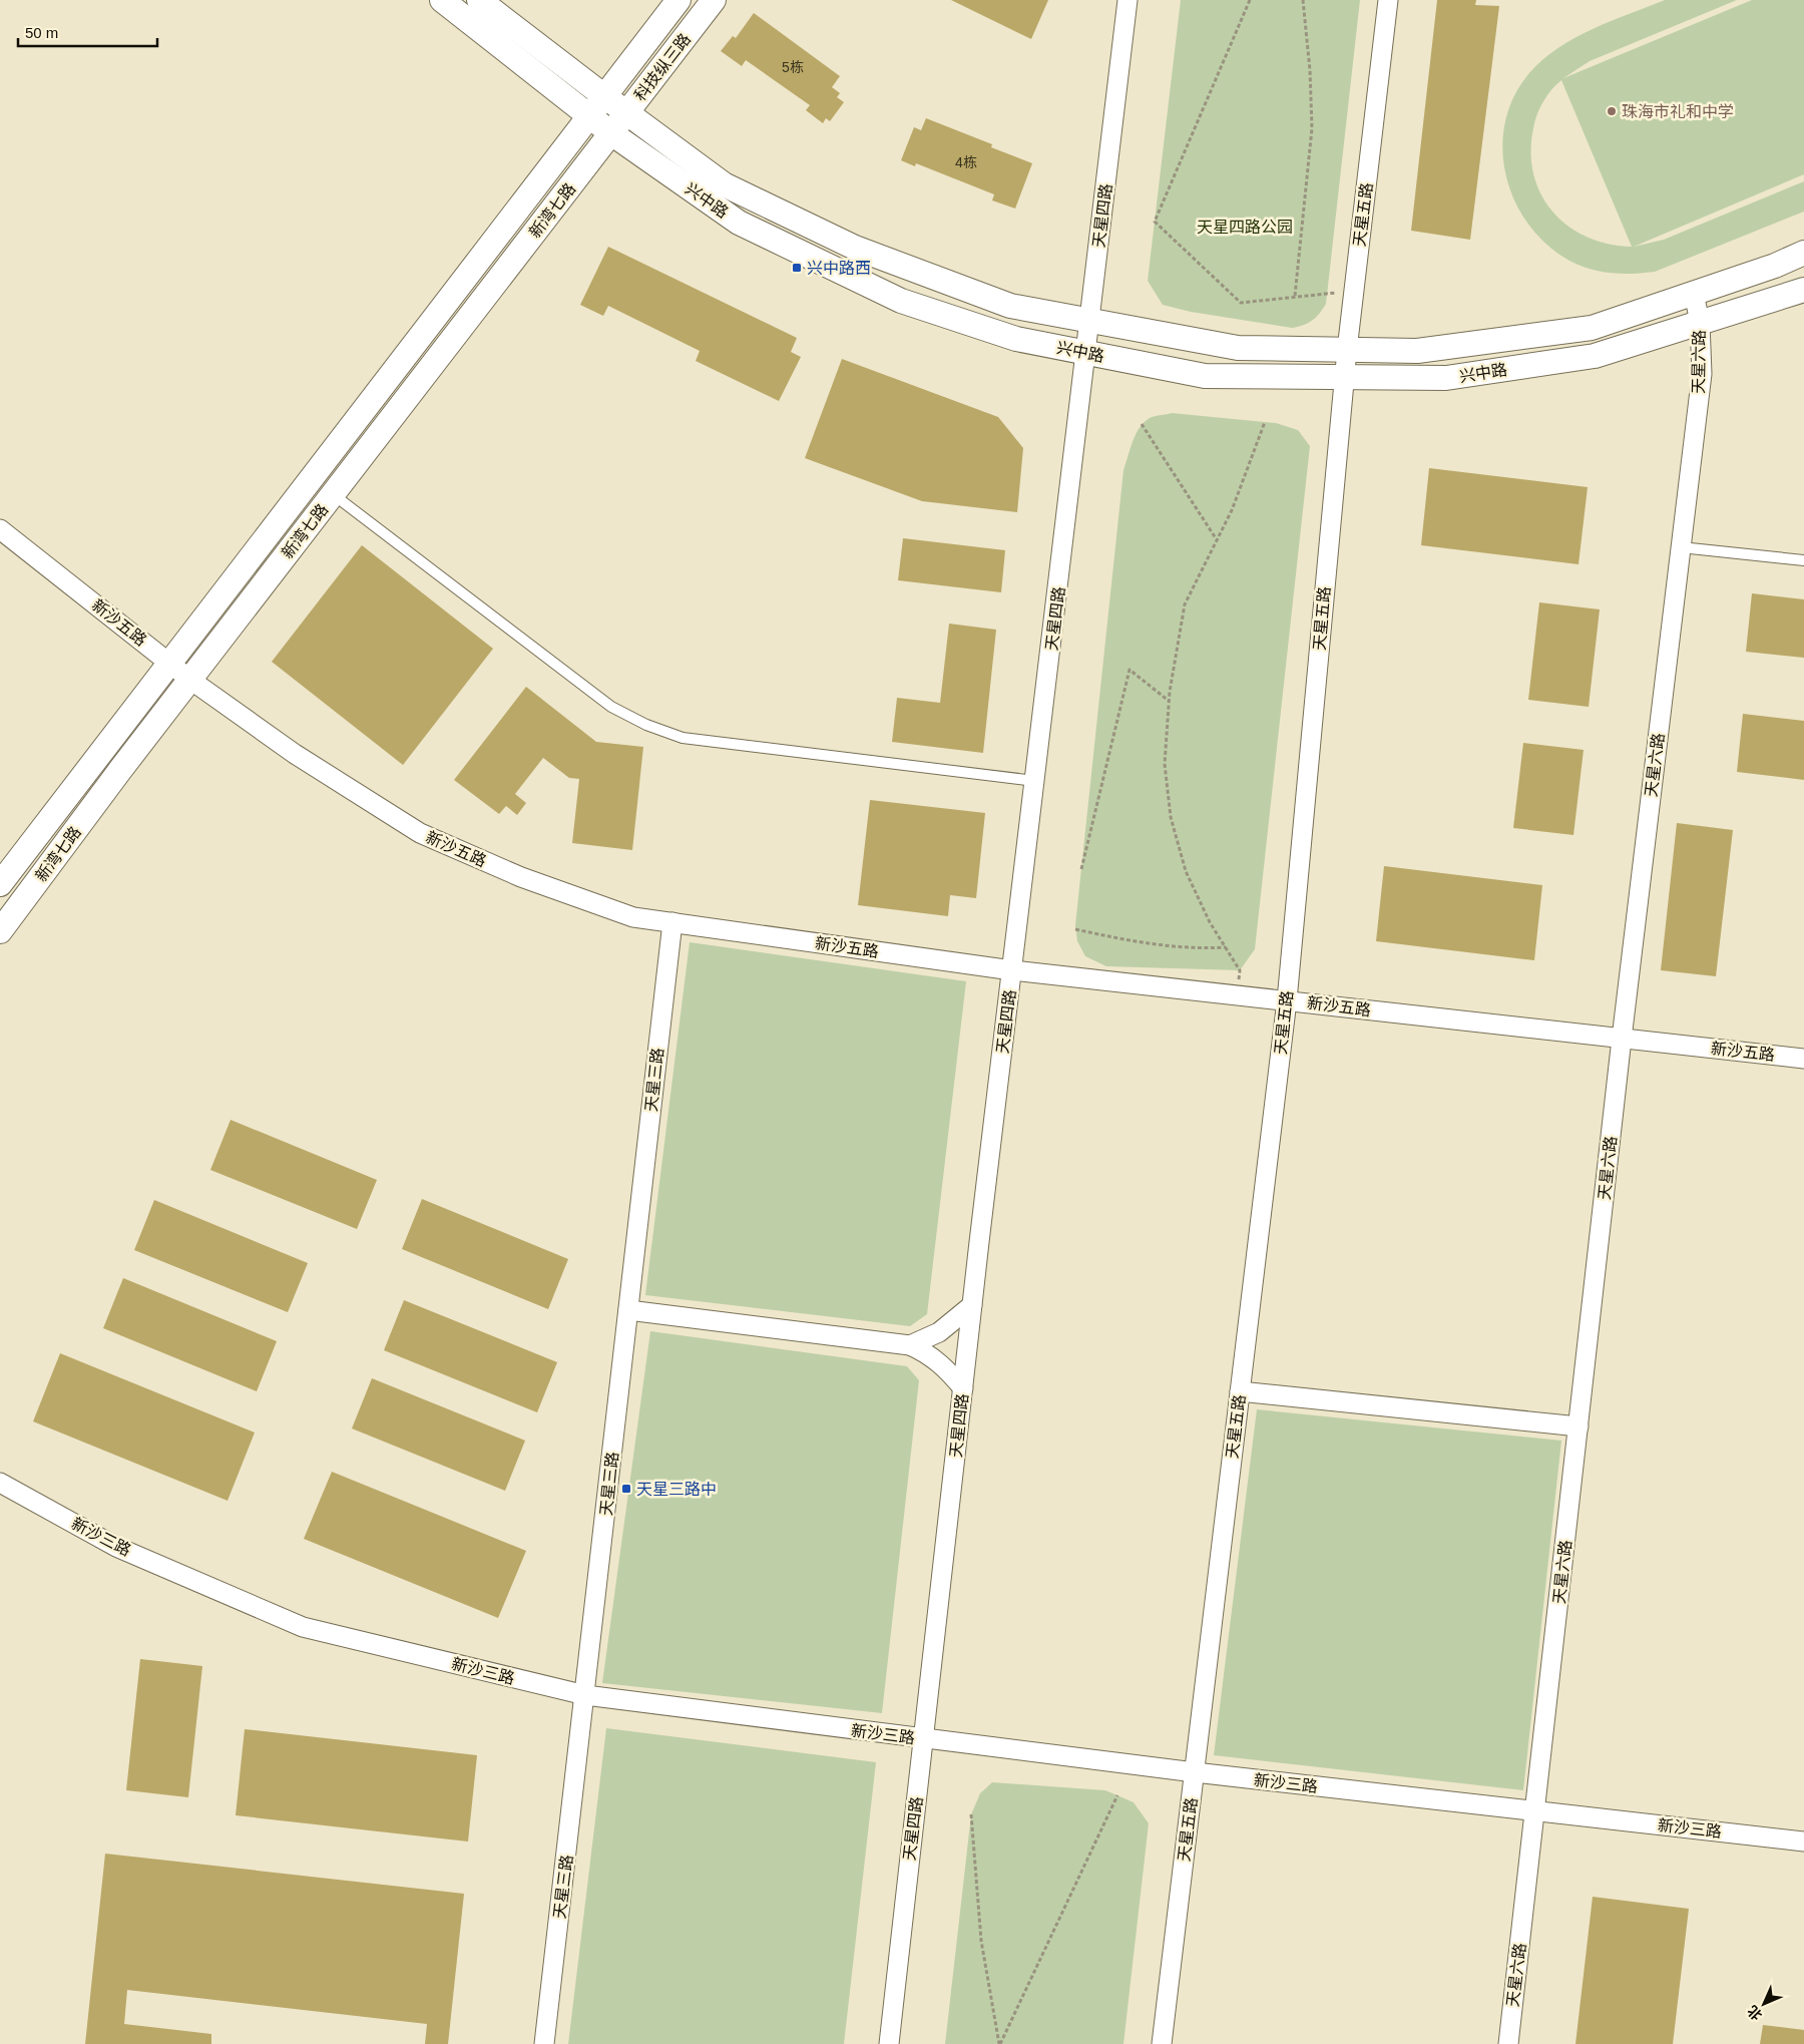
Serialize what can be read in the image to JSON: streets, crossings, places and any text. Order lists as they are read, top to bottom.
{
  "streets": {
    "street": [
      "科技纵三路",
      "兴中路",
      "新湾七路",
      "天星五路",
      "天星四路",
      "天星六路",
      "新沙五路",
      "天星三路",
      "新沙三路"
    ]
  },
  "crossings": [
    ["科技纵三路", "兴中路"],
    ["科技纵三路", "新湾七路"],
    ["兴中路", "新湾七路"],
    ["兴中路", "天星五路"],
    ["兴中路", "天星四路"],
    ["兴中路", "天星六路"],
    ["新湾七路", "新沙五路"],
    ["天星五路", "新沙五路"],
    ["天星五路", "新沙三路"],
    ["天星四路", "新沙五路"],
    ["天星四路", "新沙三路"],
    ["天星六路", "新沙五路"],
    ["天星六路", "新沙三路"],
    ["新沙五路", "天星三路"],
    ["天星三路", "新沙三路"]
  ],
  "parks": ["天星四路公园"],
  "places": {
    "other": ["珠海市礼和中学"],
    "transit": ["兴中路西", "天星三路中"]
  },
  "house_numbers": ["5栋", "4栋"],
  "scale_bar": "50 m",
  "north": "bottom left"
}
